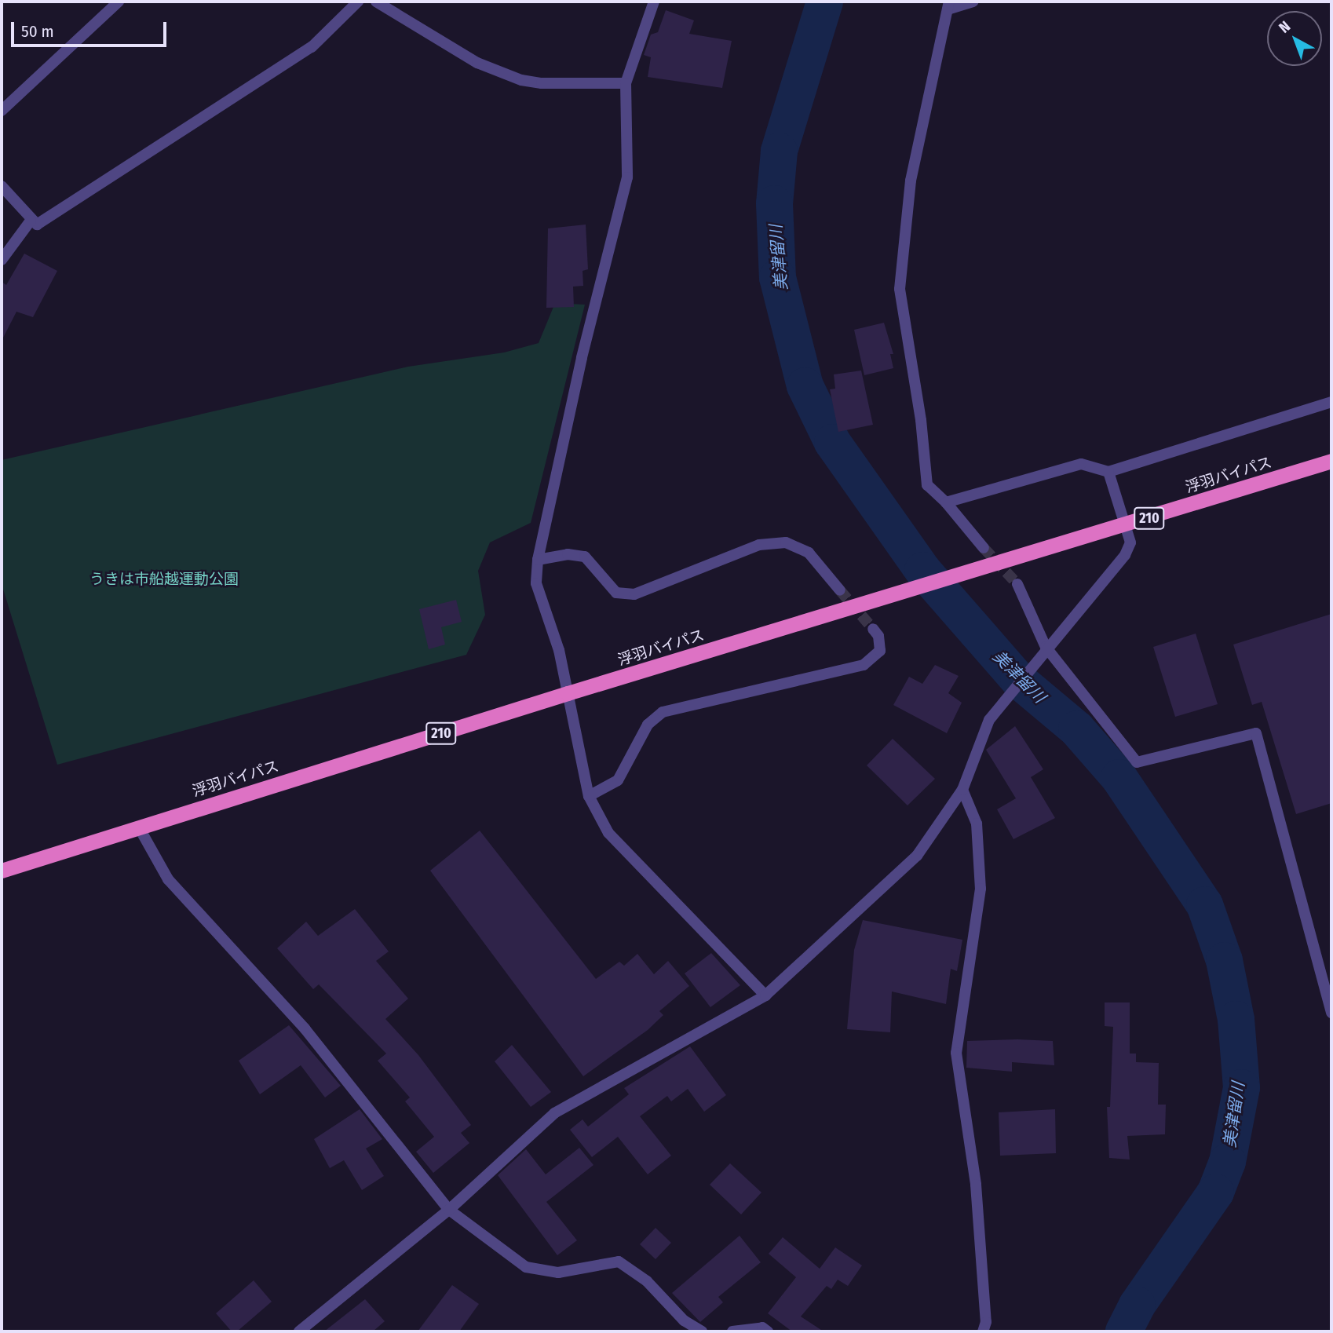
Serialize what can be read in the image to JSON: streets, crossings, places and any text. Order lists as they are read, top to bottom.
{
  "streets": {
    "highway": ["浮羽バイパス", "210"]
  },
  "water": ["美津留川"],
  "parks": ["うきは市船越運動公園"],
  "scale_bar": "50 m",
  "north": "top left"
}
